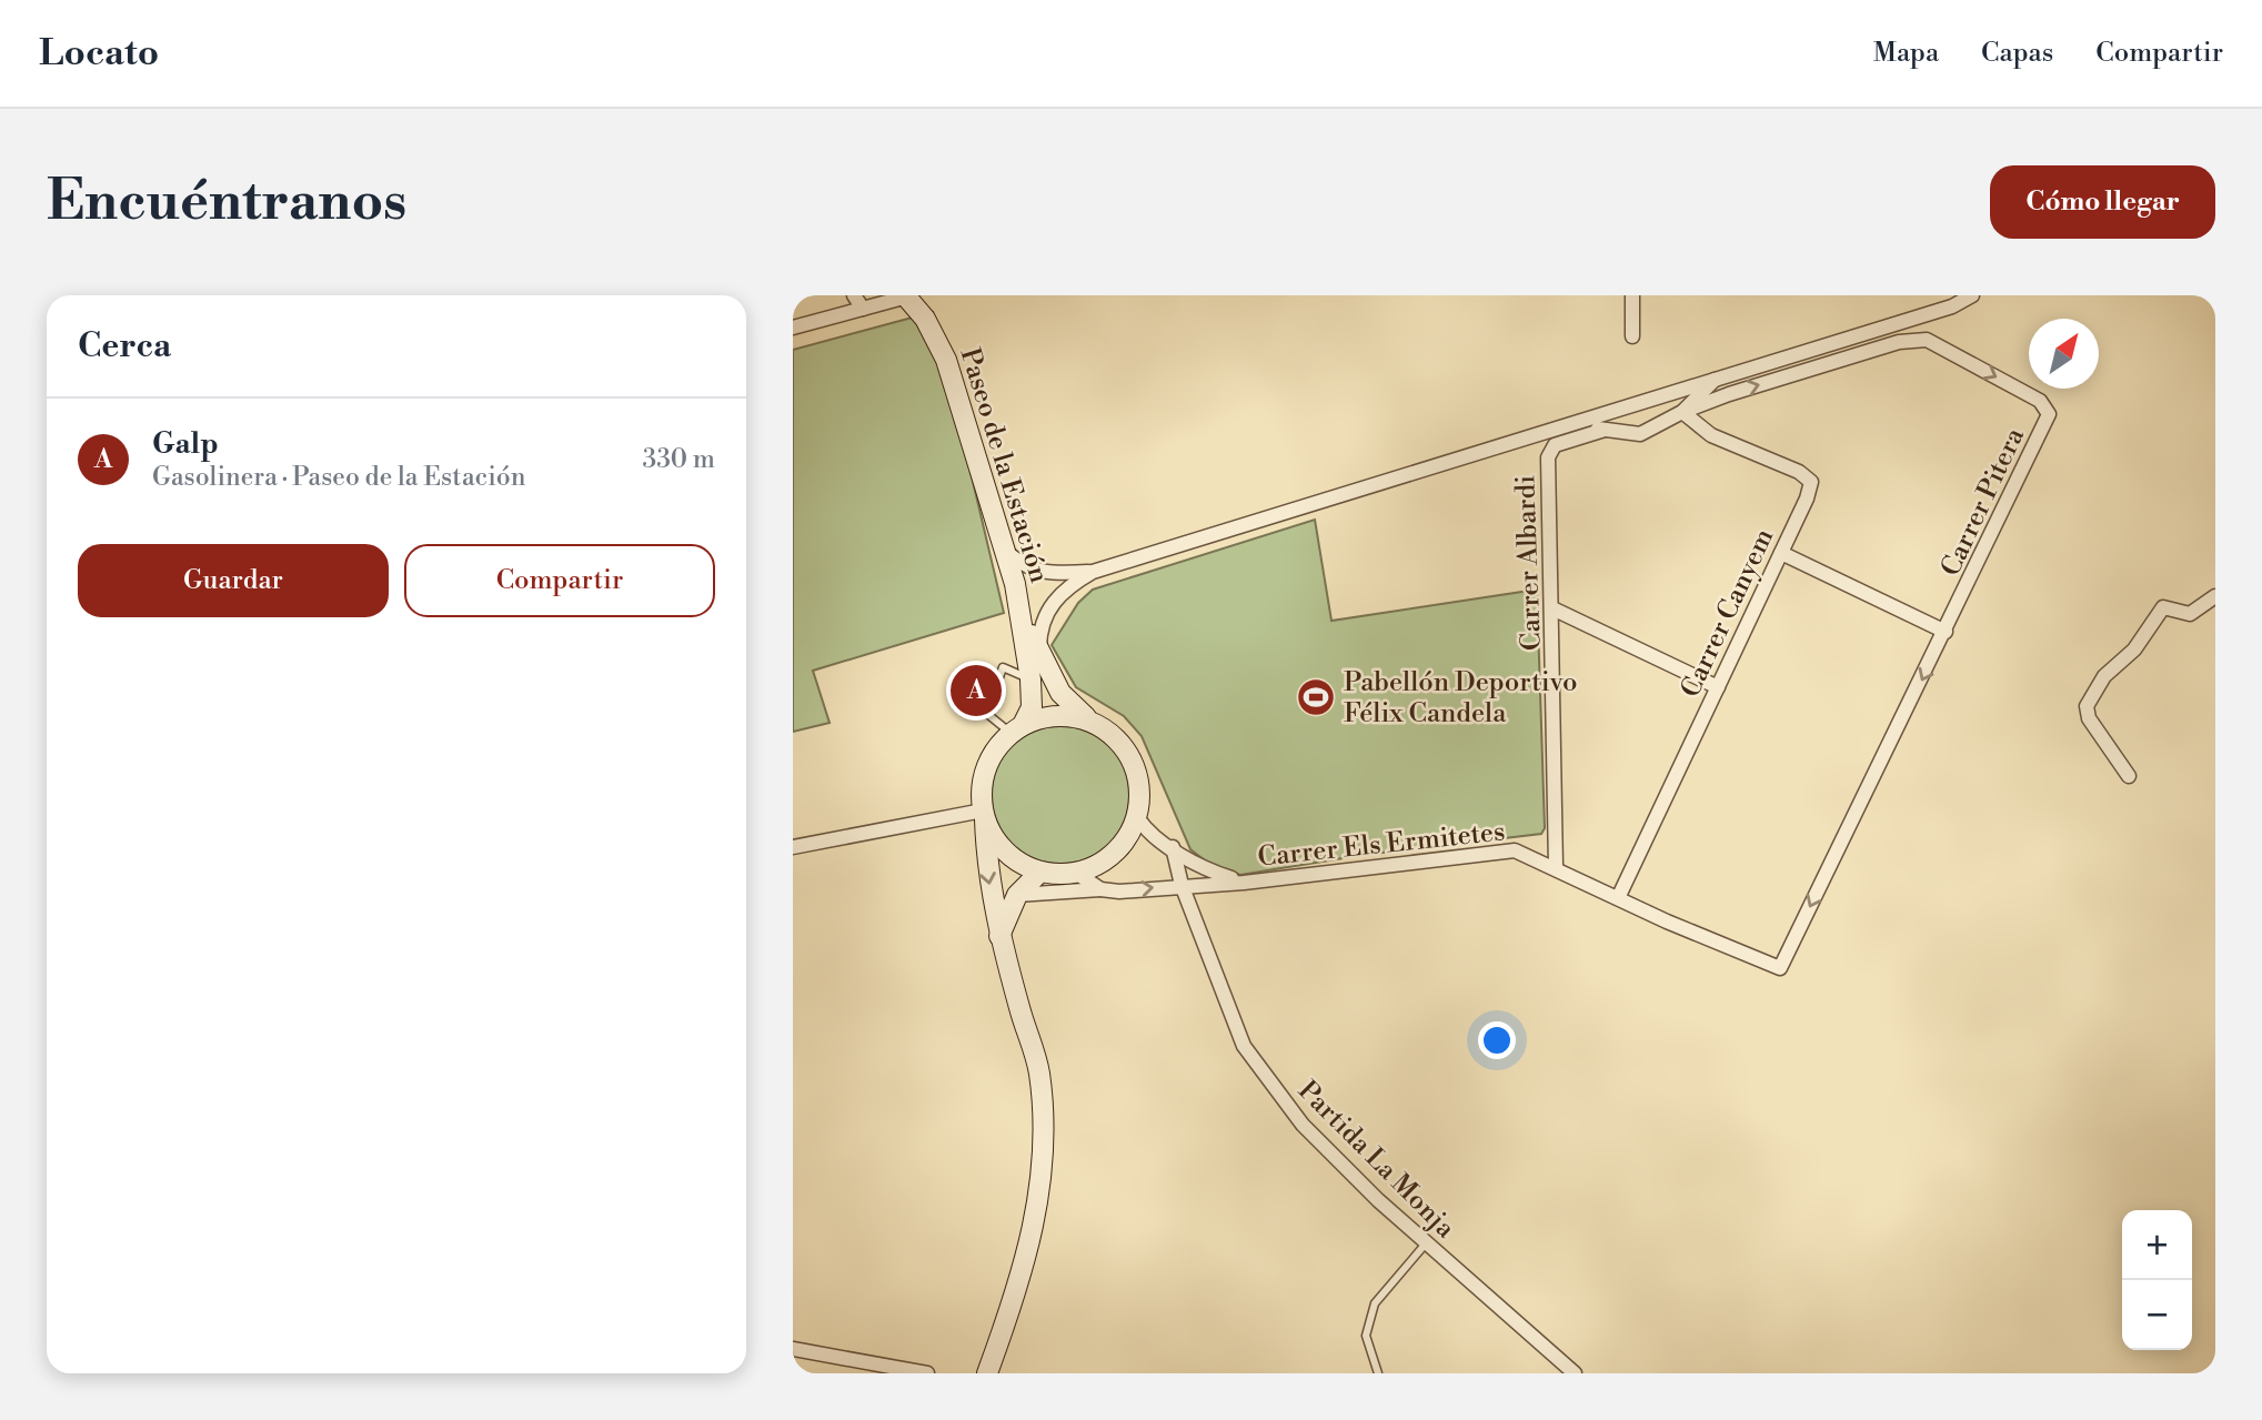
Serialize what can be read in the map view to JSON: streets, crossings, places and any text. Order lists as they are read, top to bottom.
{
  "streets": {
    "street": [
      "Paseo de la Estación",
      "Carrer Pitera",
      "Carrer Albardi",
      "Carrer Canyem",
      "Carrer Els Ermitetes",
      "Partida La Monja"
    ]
  },
  "crossings": [
    ["Paseo de la Estación", "Carrer Els Ermitetes"],
    ["Carrer Pitera", "Carrer Canyem"],
    ["Carrer Pitera", "Carrer Els Ermitetes"],
    ["Carrer Albardi", "Carrer Els Ermitetes"],
    ["Carrer Canyem", "Carrer Els Ermitetes"],
    ["Carrer Els Ermitetes", "Partida La Monja"]
  ],
  "places": {
    "sports": ["Pabellón Deportivo Félix Candela"]
  },
  "north": "top right",
  "page": {
    "header": "Locato",
    "nav": ["Mapa", "Capas", "Compartir"],
    "buttons": [
      "Cómo llegar",
      ["Guardar", "Compartir"]
    ],
    "title": "Encuéntranos",
    "heading": "Cerca",
    "list": [
      {
        "mark": "A",
        "name": "Galp",
        "note": "Gasolinera · Paseo de la Estación",
        "value": "330 m"
      }
    ],
    "pins": "A",
    "map_buttons": ["+", "−"]
  }
}
